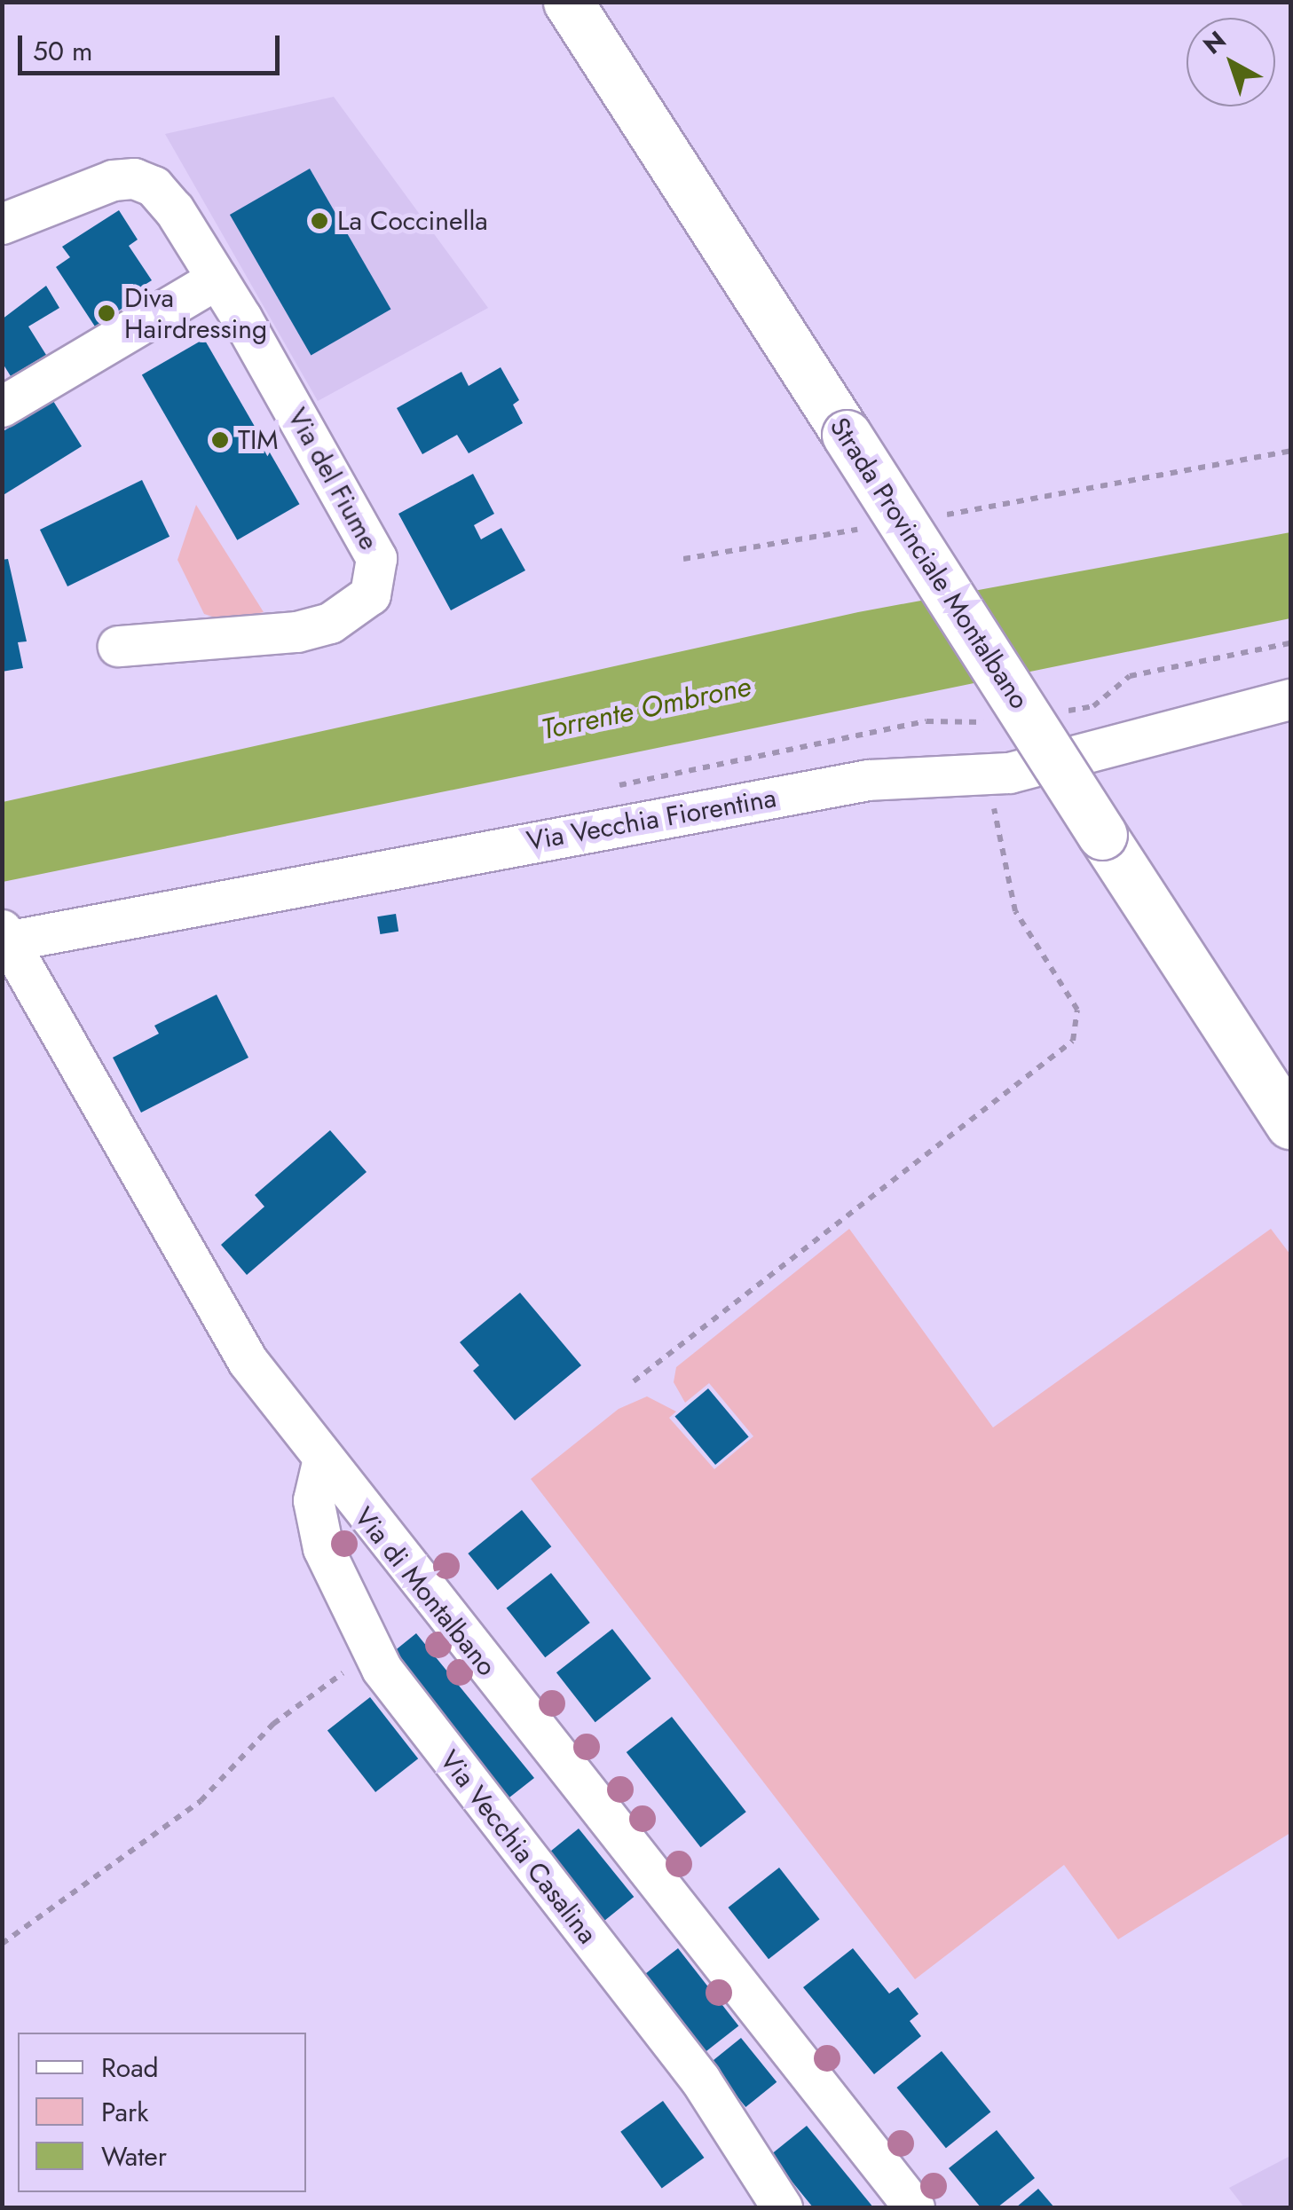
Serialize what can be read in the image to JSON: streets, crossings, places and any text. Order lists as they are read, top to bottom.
{
  "streets": {
    "main road": ["Strada Provinciale Montalbano"],
    "street": [
      "Via del Fiume",
      "Via Vecchia Fiorentina",
      "Via di Montalbano",
      "Via Vecchia Casalina"
    ]
  },
  "crossings": [
    ["Via Vecchia Fiorentina", "Via di Montalbano"],
    ["Via di Montalbano", "Via Vecchia Casalina"]
  ],
  "water": ["Torrente Ombrone"],
  "places": ["La Coccinella", "Diva Hairdressing", "TIM"],
  "legend": ["Road", "Park", "Water"],
  "scale_bar": "50 m",
  "north": "top left"
}
